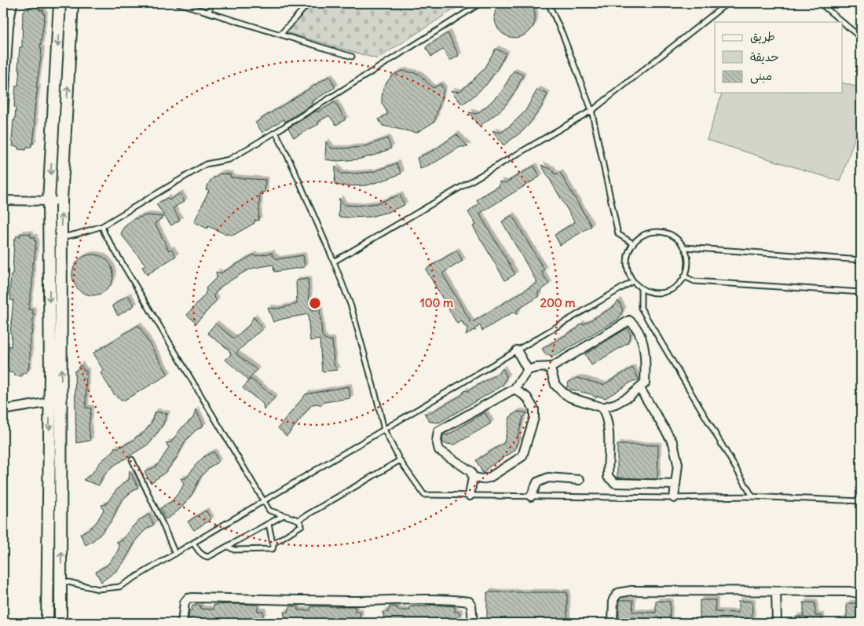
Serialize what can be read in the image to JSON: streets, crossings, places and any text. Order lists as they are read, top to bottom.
{
  "legend": ["طريق", "حديقة", "مبنى"],
  "rings": ["100 m", "200 m"]
}
